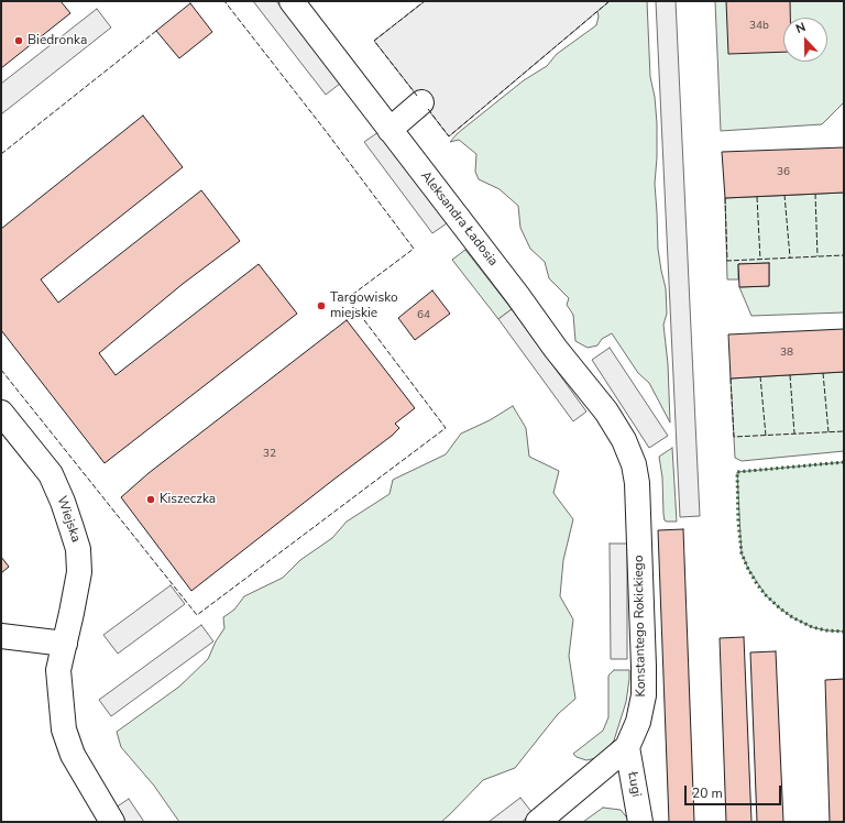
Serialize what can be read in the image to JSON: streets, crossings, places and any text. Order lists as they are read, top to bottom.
{
  "streets": {
    "street": [
      "Aleksandra Ładosia",
      "Wiejska",
      "Konstantego Rokickiego",
      "Ługi"
    ]
  },
  "crossings": [
    ["Aleksandra Ładosia", "Konstantego Rokickiego"],
    ["Konstantego Rokickiego", "Ługi"]
  ],
  "places": ["Biedronka", "Targowisko miejskie", "Kiszeczka"],
  "house_numbers": [
    "34b",
    "36",
    "64",
    "38",
    "32"
  ],
  "scale_bar": "20 m",
  "north": "top"
}
